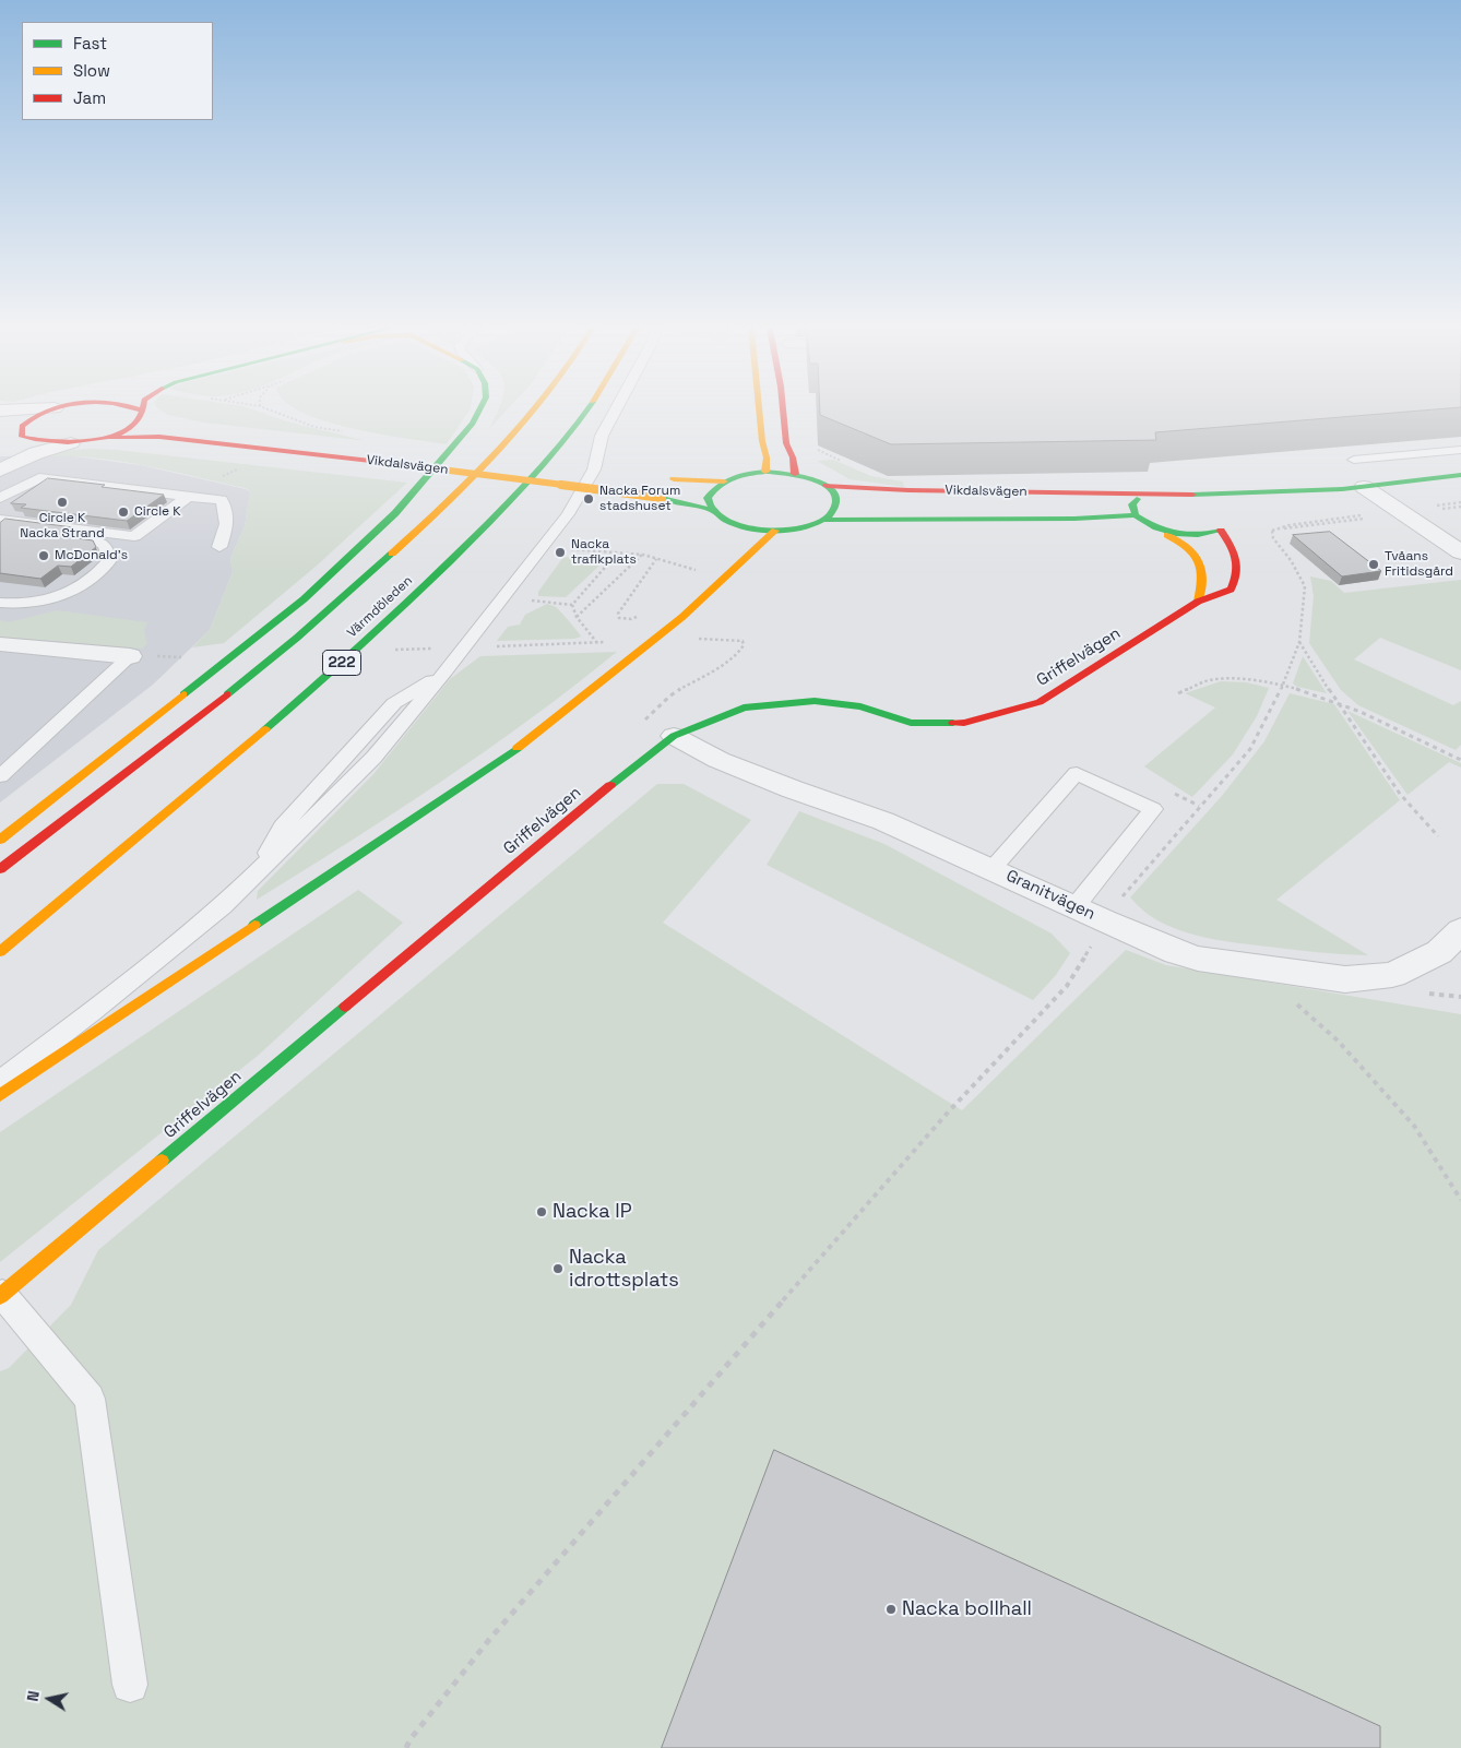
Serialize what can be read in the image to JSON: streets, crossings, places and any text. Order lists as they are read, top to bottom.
{
  "streets": {
    "main road": [
      "Vikdalsvägen",
      "Värmdöleden",
      "Griffelvägen",
      "222"
    ],
    "street": ["Granitvägen"]
  },
  "crossings": [
    ["Griffelvägen", "Granitvägen"]
  ],
  "places": [
    "Nacka Forum stadshuset",
    "Circle K Nacka Strand",
    "Circle K",
    "Nacka trafikplats",
    "McDonald's",
    "Tvåans Fritidsgård",
    "Nacka IP",
    "Nacka idrottsplats",
    "Nacka bollhall"
  ],
  "legend": ["Fast", "Slow", "Jam"],
  "north": "left"
}
